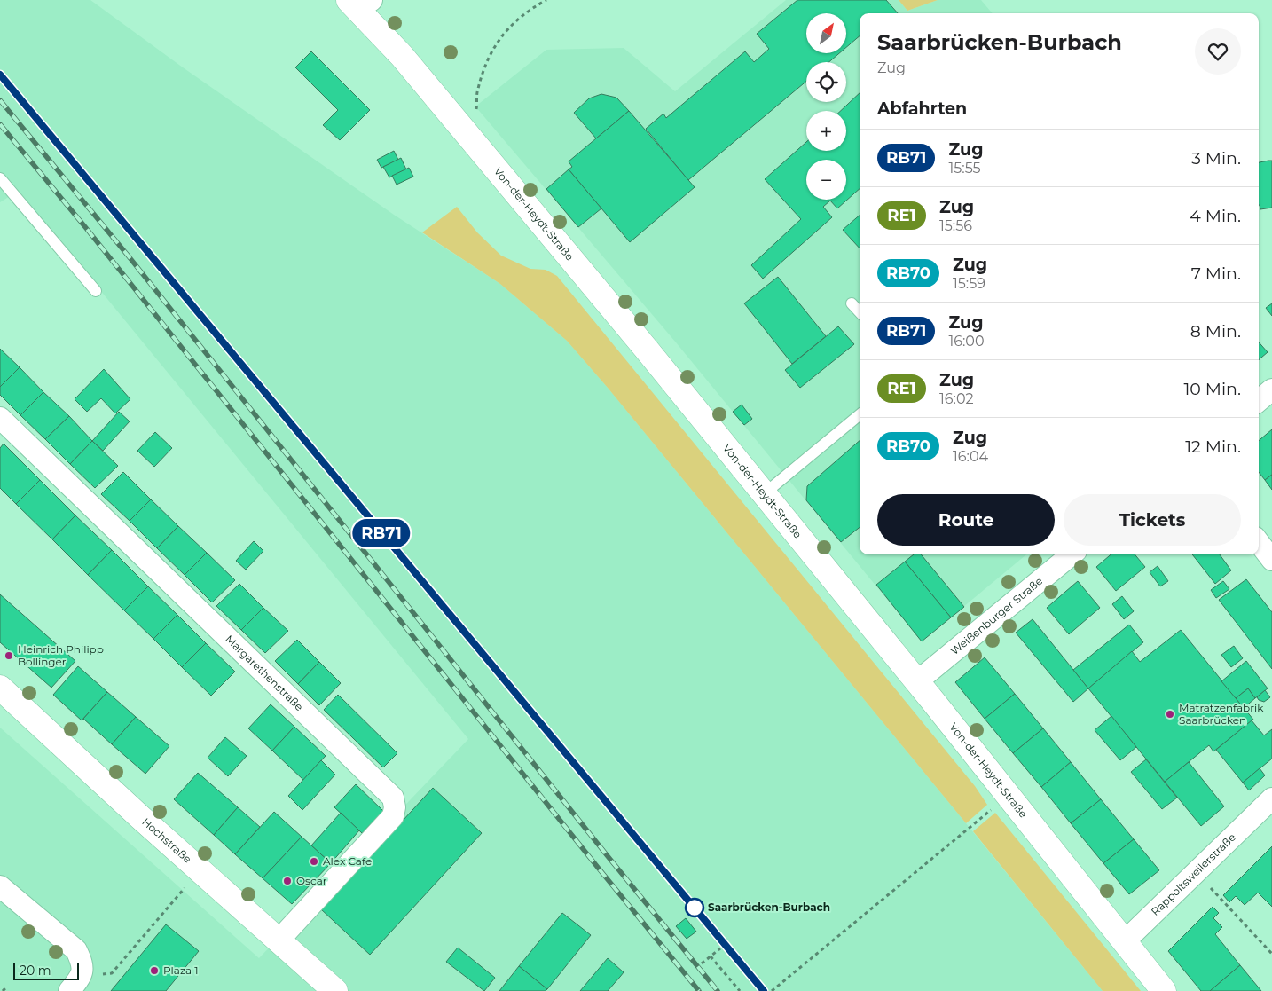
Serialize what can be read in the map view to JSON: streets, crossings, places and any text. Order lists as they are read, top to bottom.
{
  "streets": {
    "main road": ["Von-der-Heydt-Straße", "Hochstraße"],
    "street": ["Weißenburger Straße", "Margarethenstraße", "Rappoltsweilerstraße"]
  },
  "crossings": [
    ["Von-der-Heydt-Straße", "Weißenburger Straße"],
    ["Von-der-Heydt-Straße", "Rappoltsweilerstraße"],
    ["Margarethenstraße", "Hochstraße"]
  ],
  "places": [
    "Heinrich Philipp Bollinger",
    "Matratzenfabrik Saarbrücken",
    "Alex Cafe",
    "Oscar",
    "Saarbrücken-Burbach",
    "Plaza 1"
  ],
  "scale_bar": "20 m",
  "north": "top right",
  "page": {
    "on_map": "RB71",
    "map_buttons": ["+", "−"],
    "heading": [
      ["Saarbrücken-Burbach", "Zug"],
      "Abfahrten"
    ],
    "list": [
      {
        "mark": "RB71",
        "name": "Zug",
        "note": "15:55",
        "value": "3 Min."
      },
      {
        "mark": "RE1",
        "name": "Zug",
        "note": "15:56",
        "value": "4 Min."
      },
      {
        "mark": "RB70",
        "name": "Zug",
        "note": "15:59",
        "value": "7 Min."
      },
      {
        "mark": "RB71",
        "name": "Zug",
        "note": "16:00",
        "value": "8 Min."
      },
      {
        "mark": "RE1",
        "name": "Zug",
        "note": "16:02",
        "value": "10 Min."
      },
      {
        "mark": "RB70",
        "name": "Zug",
        "note": "16:04",
        "value": "12 Min."
      }
    ],
    "buttons": ["Route", "Tickets"],
    "scale": "20 m"
  }
}
